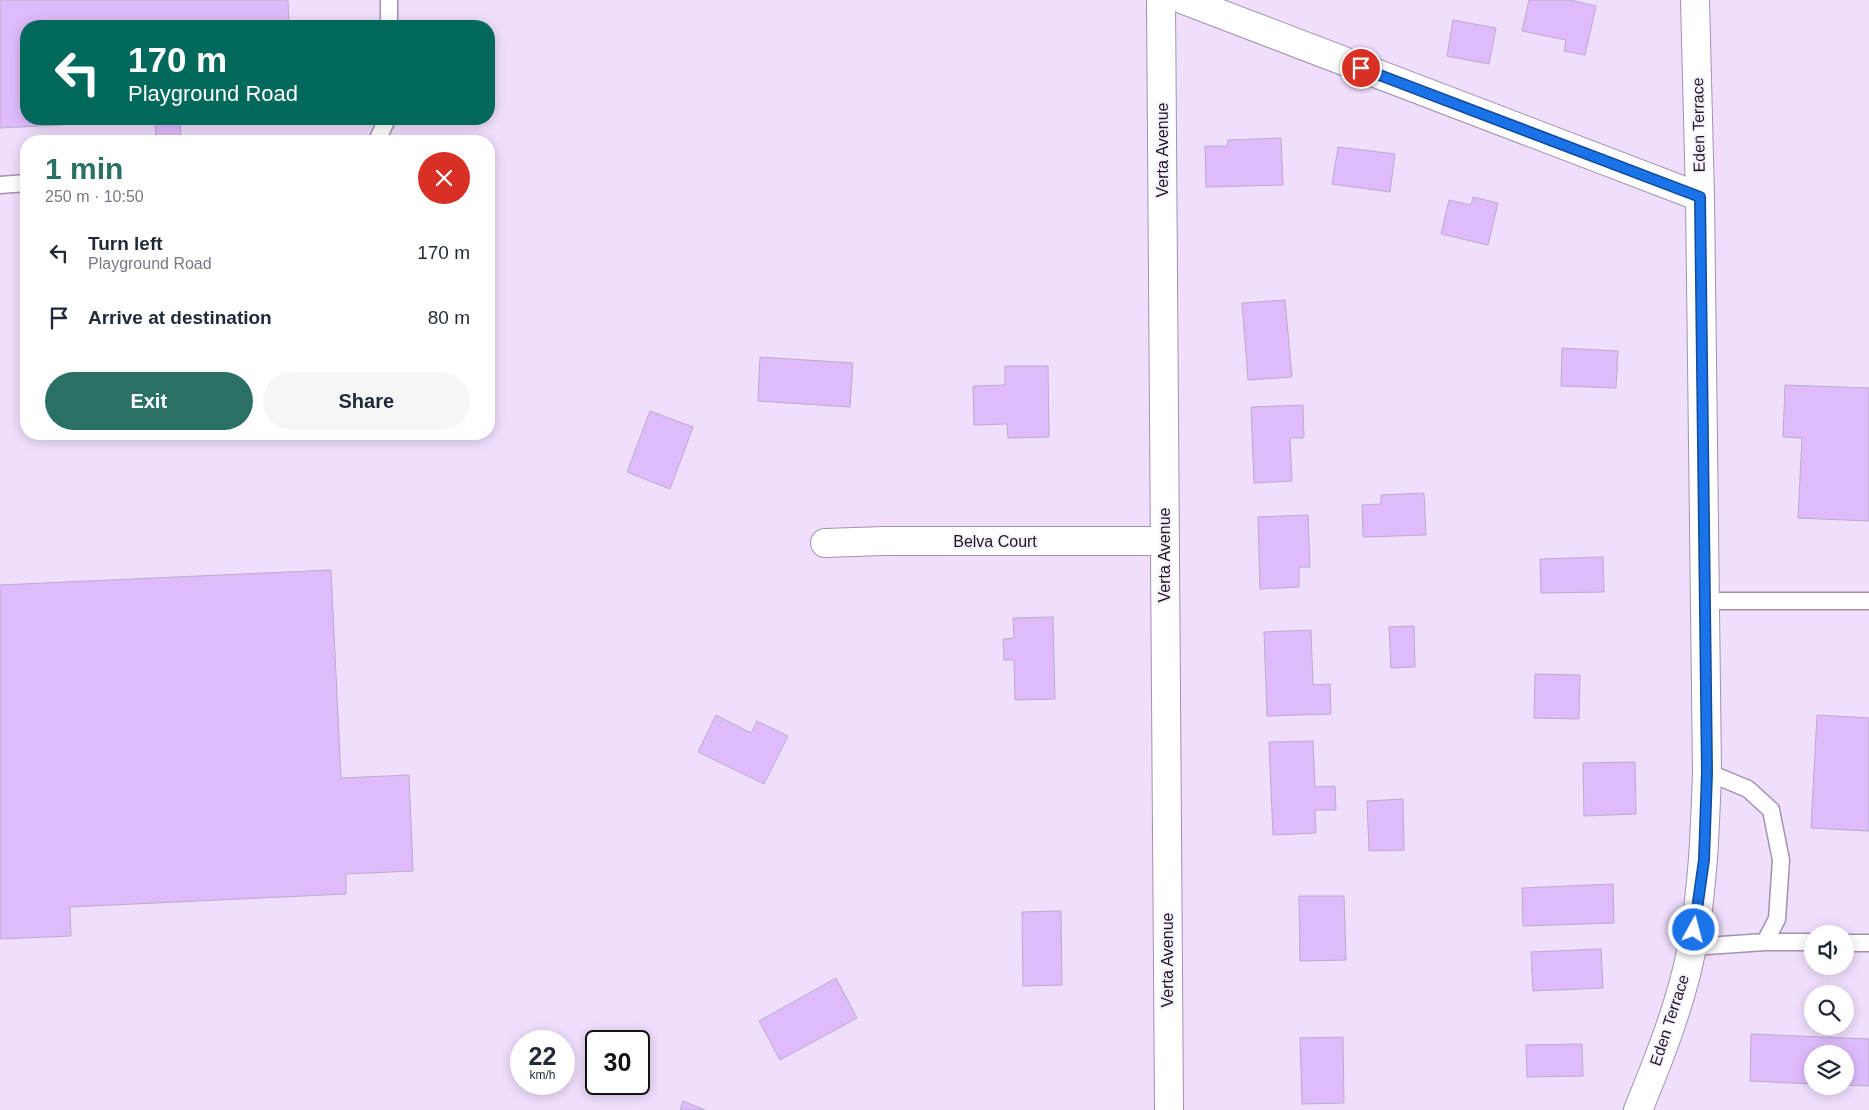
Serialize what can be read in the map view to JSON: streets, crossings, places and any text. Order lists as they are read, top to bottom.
{
  "streets": {
    "street": ["Eden Terrace", "Verta Avenue", "Belva Court"]
  },
  "crossings": [
    ["Verta Avenue", "Belva Court"]
  ],
  "page": {
    "turn": ["170 m", "Playground Road"],
    "heading": ["1 min", "250 m · 10:50"],
    "list": [
      {
        "name": "Turn left",
        "note": "Playground Road",
        "value": "170 m"
      },
      {
        "name": "Arrive at destination",
        "value": "80 m"
      }
    ],
    "buttons": ["Exit", "Share"],
    "speed": "22 km/h",
    "limit": "30"
  }
}
